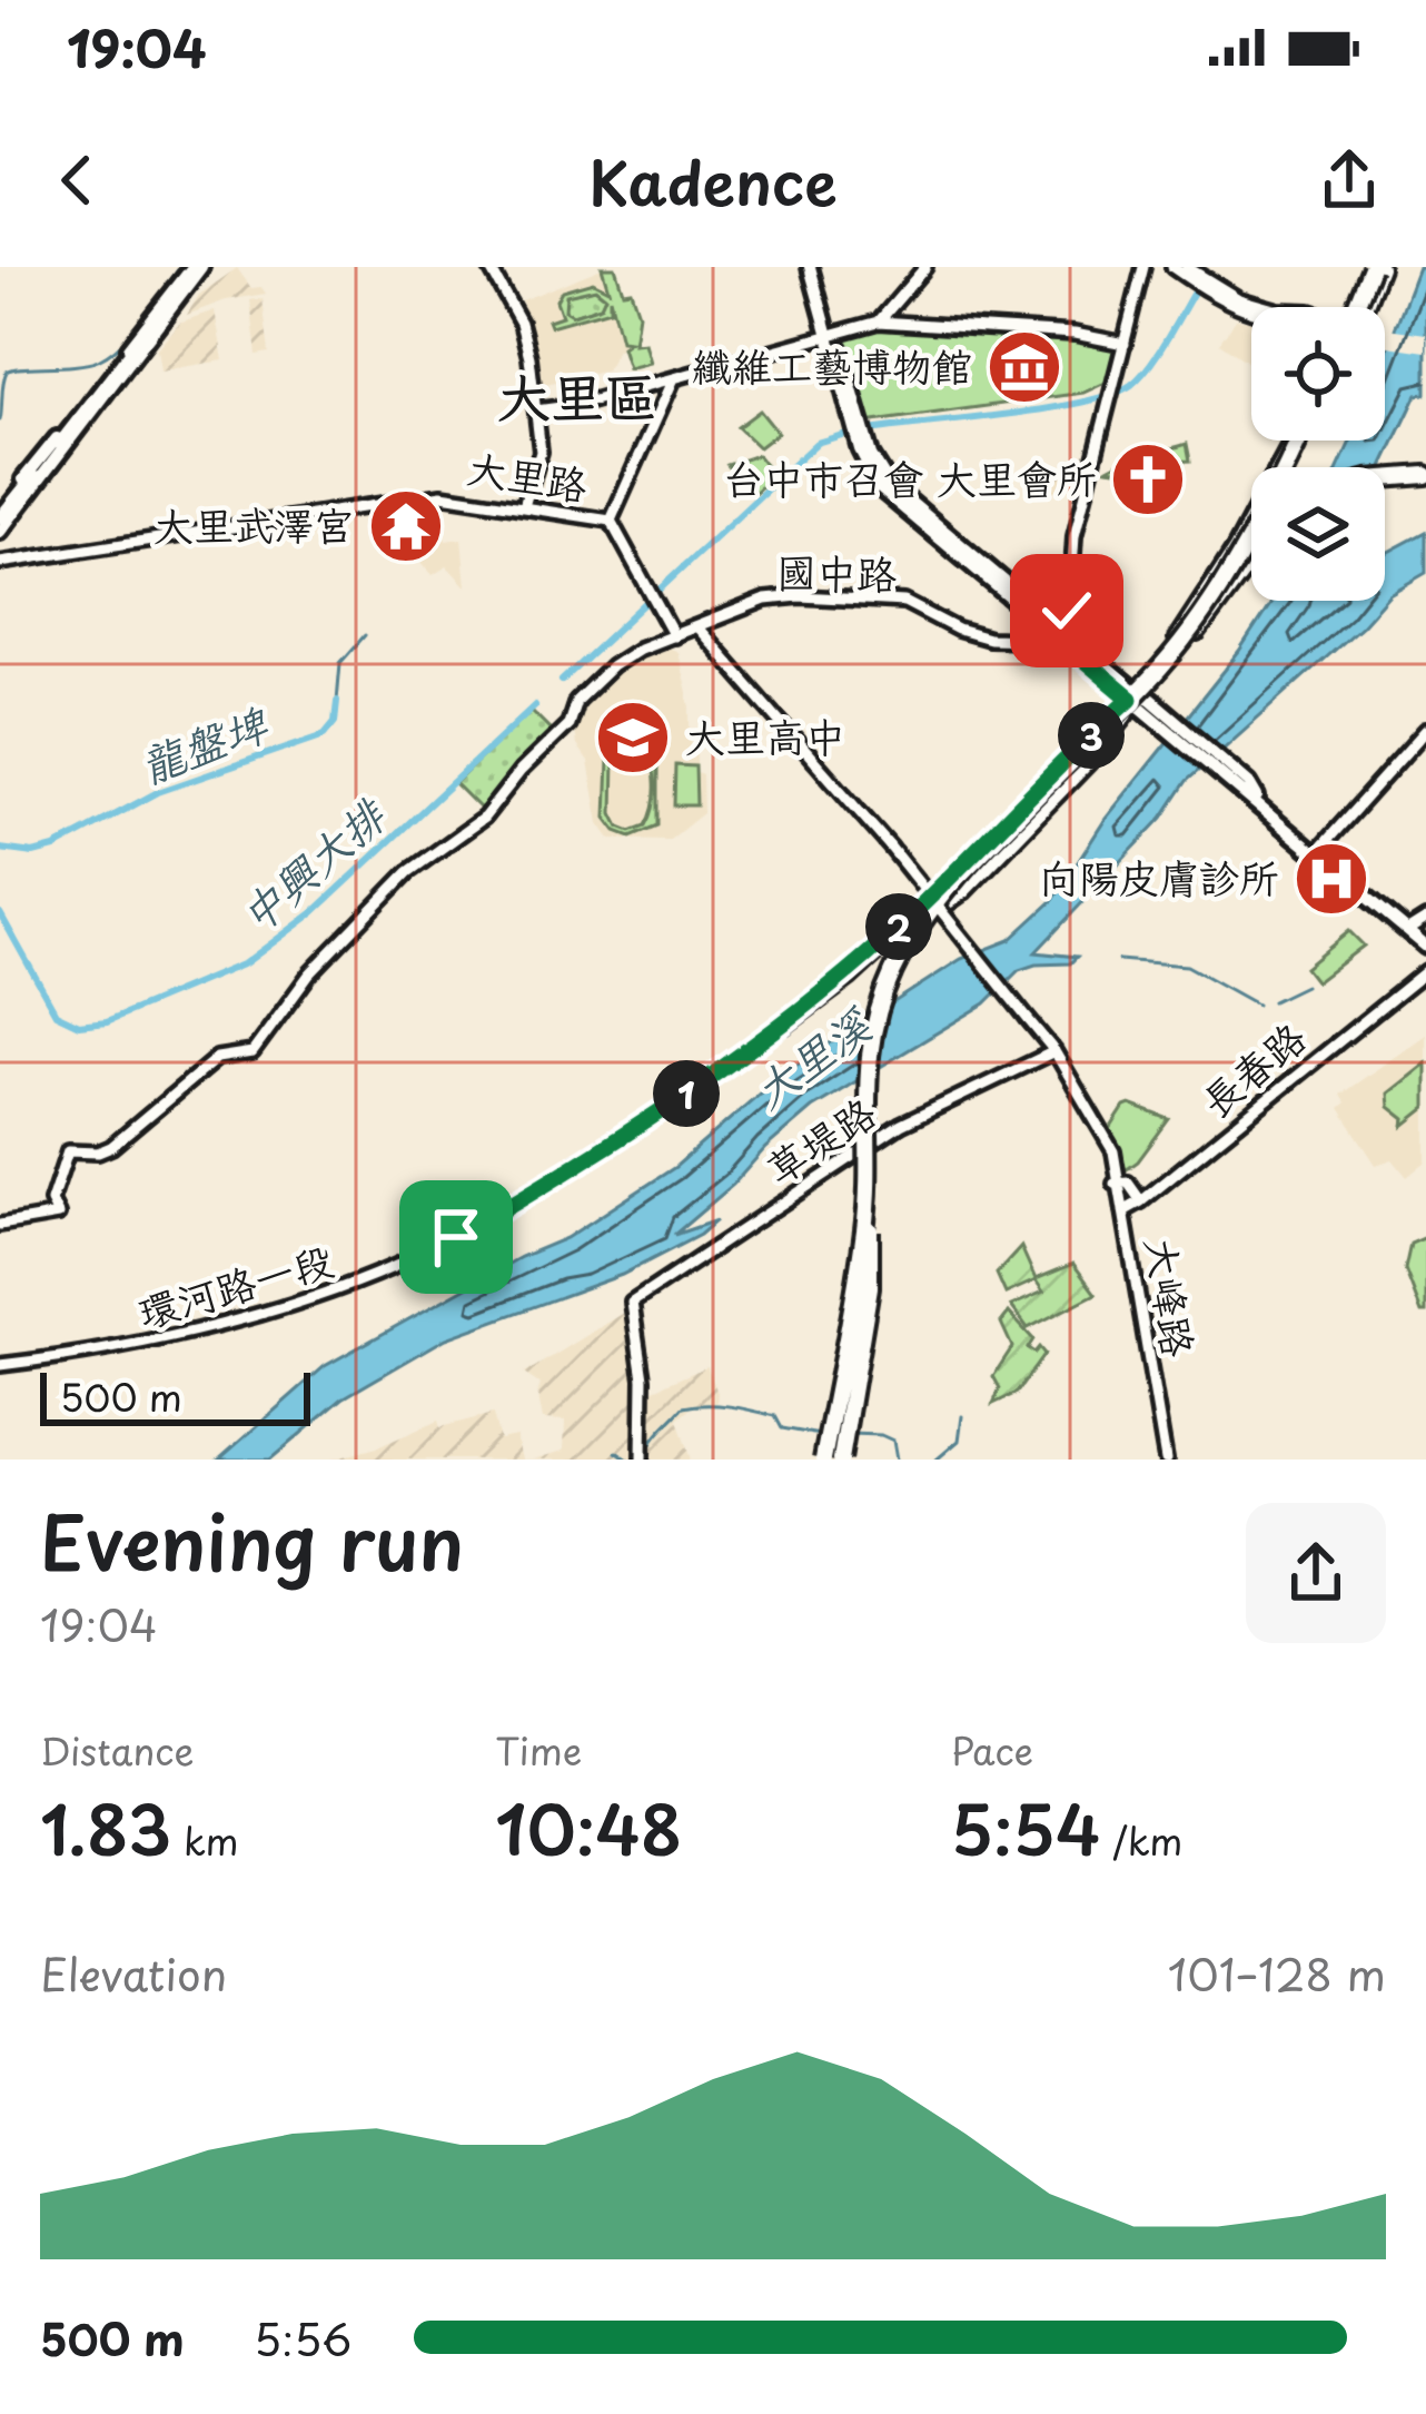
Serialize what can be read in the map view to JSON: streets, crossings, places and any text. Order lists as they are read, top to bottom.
{
  "streets": {
    "street": [
      "大里路",
      "國中路",
      "長春路",
      "草堤路",
      "環河路一段",
      "大峰路"
    ]
  },
  "crossings": [
    ["國中路", "大峰路"],
    ["長春路", "大峰路"],
    ["草堤路", "大峰路"]
  ],
  "districts": ["大里區"],
  "water": ["龍盤埤", "中興大排", "大里溪"],
  "places": {
    "museum": ["纖維工藝博物館"],
    "church": ["台中市召會 大里會所"],
    "temple": ["大里武澤宮"],
    "school or university": ["大里高中"],
    "hospital": ["向陽皮膚診所"]
  },
  "scale_bar": "500 m",
  "page": {
    "status": "19:04",
    "header": "Kadence",
    "pins": ["3", "2", "1"],
    "scale": "500 m",
    "heading": ["Evening run", "19:04"],
    "stats": [
      ["Distance", "1.83 km"],
      ["Time", "10:48"],
      ["Pace", "5:54 /km"]
    ],
    "chart": ["Elevation", "101–128 m"],
    "list": [
      {
        "name": "500 m",
        "note": "5:56"
      }
    ]
  }
}
